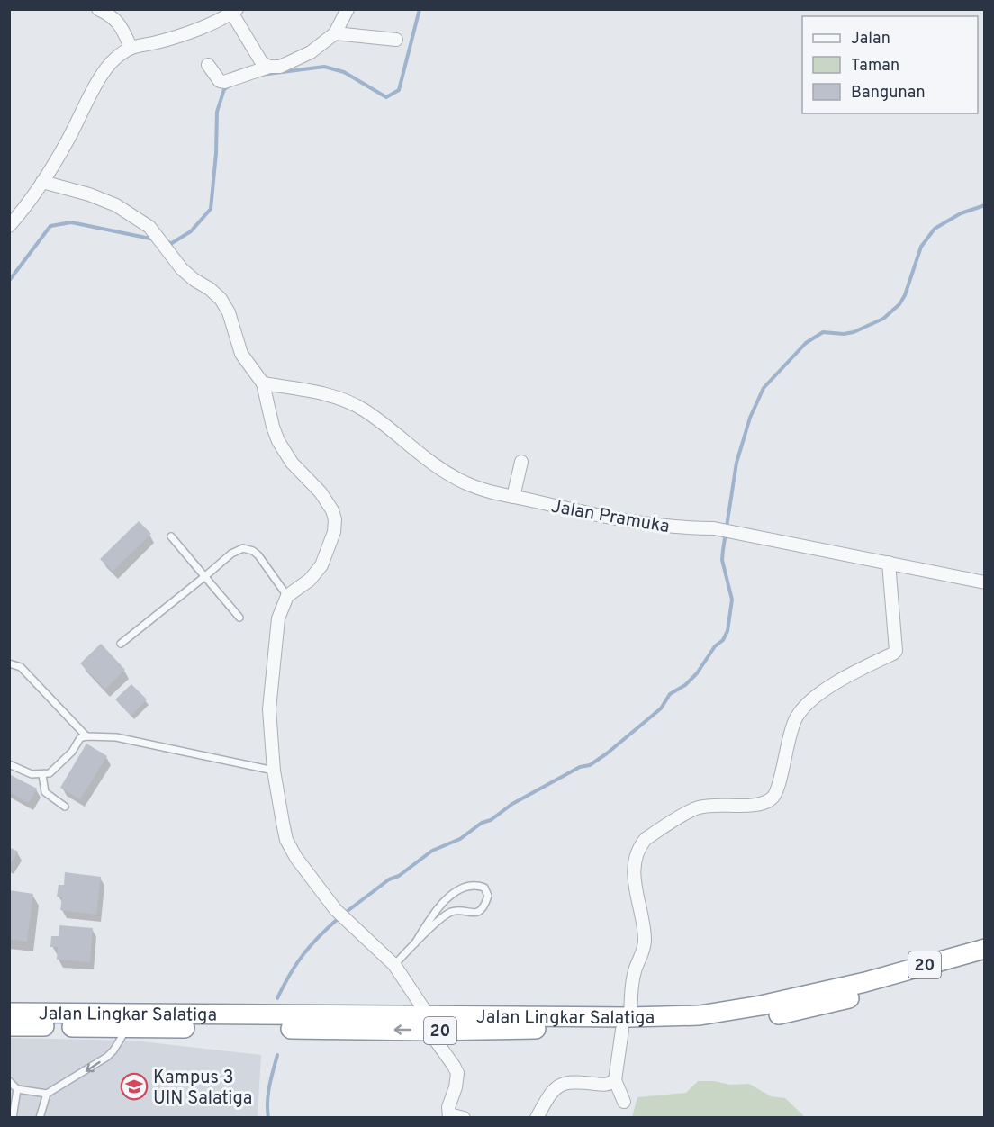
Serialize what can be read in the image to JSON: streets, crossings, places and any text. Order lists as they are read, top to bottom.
{
  "streets": {
    "highway": ["20", "Jalan Lingkar Salatiga"],
    "street": ["Jalan Pramuka"]
  },
  "places": {
    "school or university": ["Kampus 3 UIN Salatiga"]
  },
  "legend": ["Jalan", "Taman", "Bangunan"]
}
